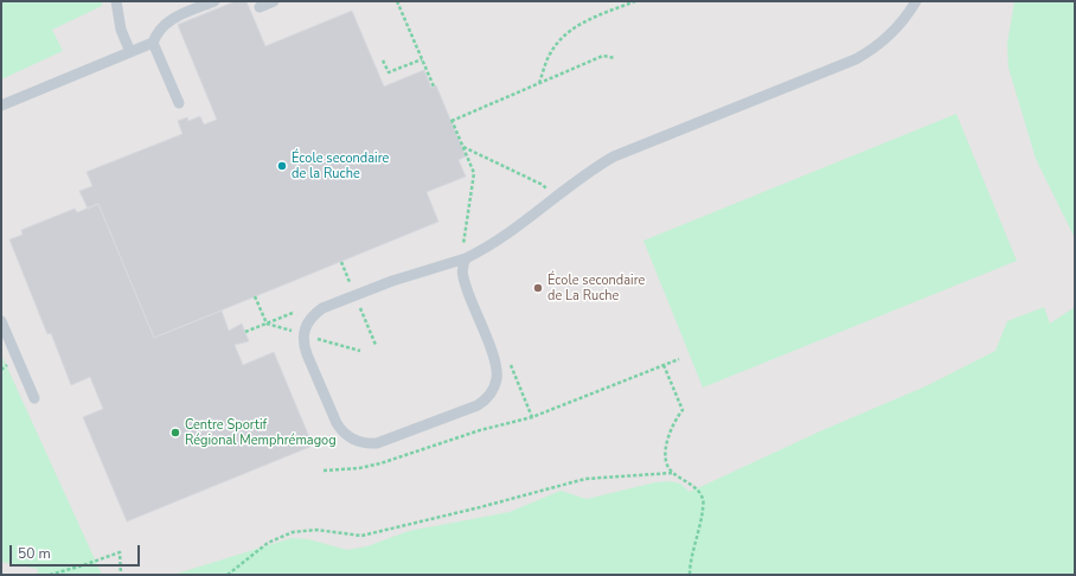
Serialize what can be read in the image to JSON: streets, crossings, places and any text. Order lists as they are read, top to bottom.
{
  "places": ["École secondaire de la Ruche", "École secondaire de La Ruche", "Centre Sportif Régional Memphrémagog"],
  "scale_bar": "50 m"
}
